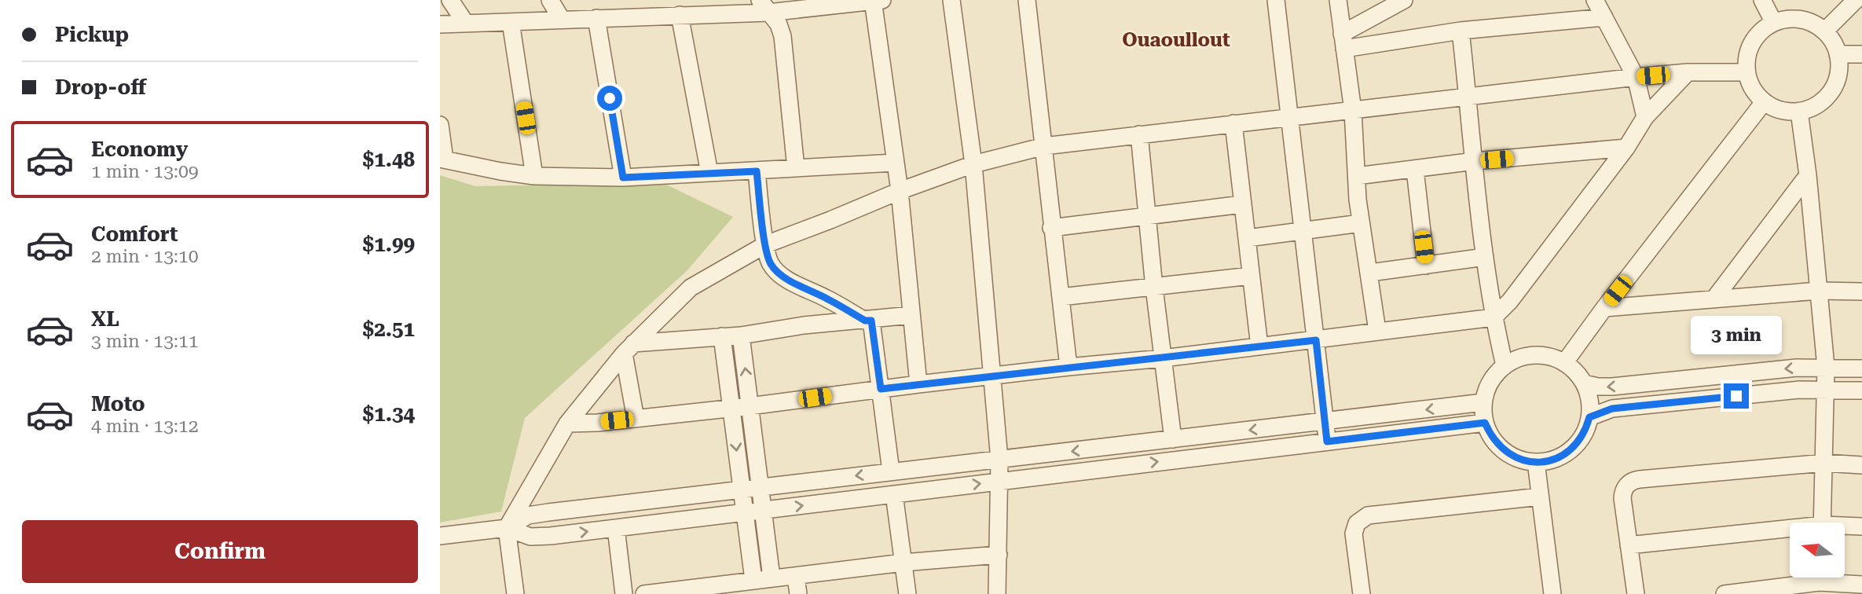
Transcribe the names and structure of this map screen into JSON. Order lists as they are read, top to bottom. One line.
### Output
{"districts":["Ouaoullout"],"north":"left","page":{"banner":["Pickup","Drop-off"],"list":[{"name":"Economy","note":"1 min · 13:09","value":"$1.48"},{"name":"Comfort","note":"2 min · 13:10","value":"$1.99"},{"name":"XL","note":"3 min · 13:11","value":"$2.51"},{"name":"Moto","note":"4 min · 13:12","value":"$1.34"}],"bubble":"3 min","buttons":"Confirm"}}
